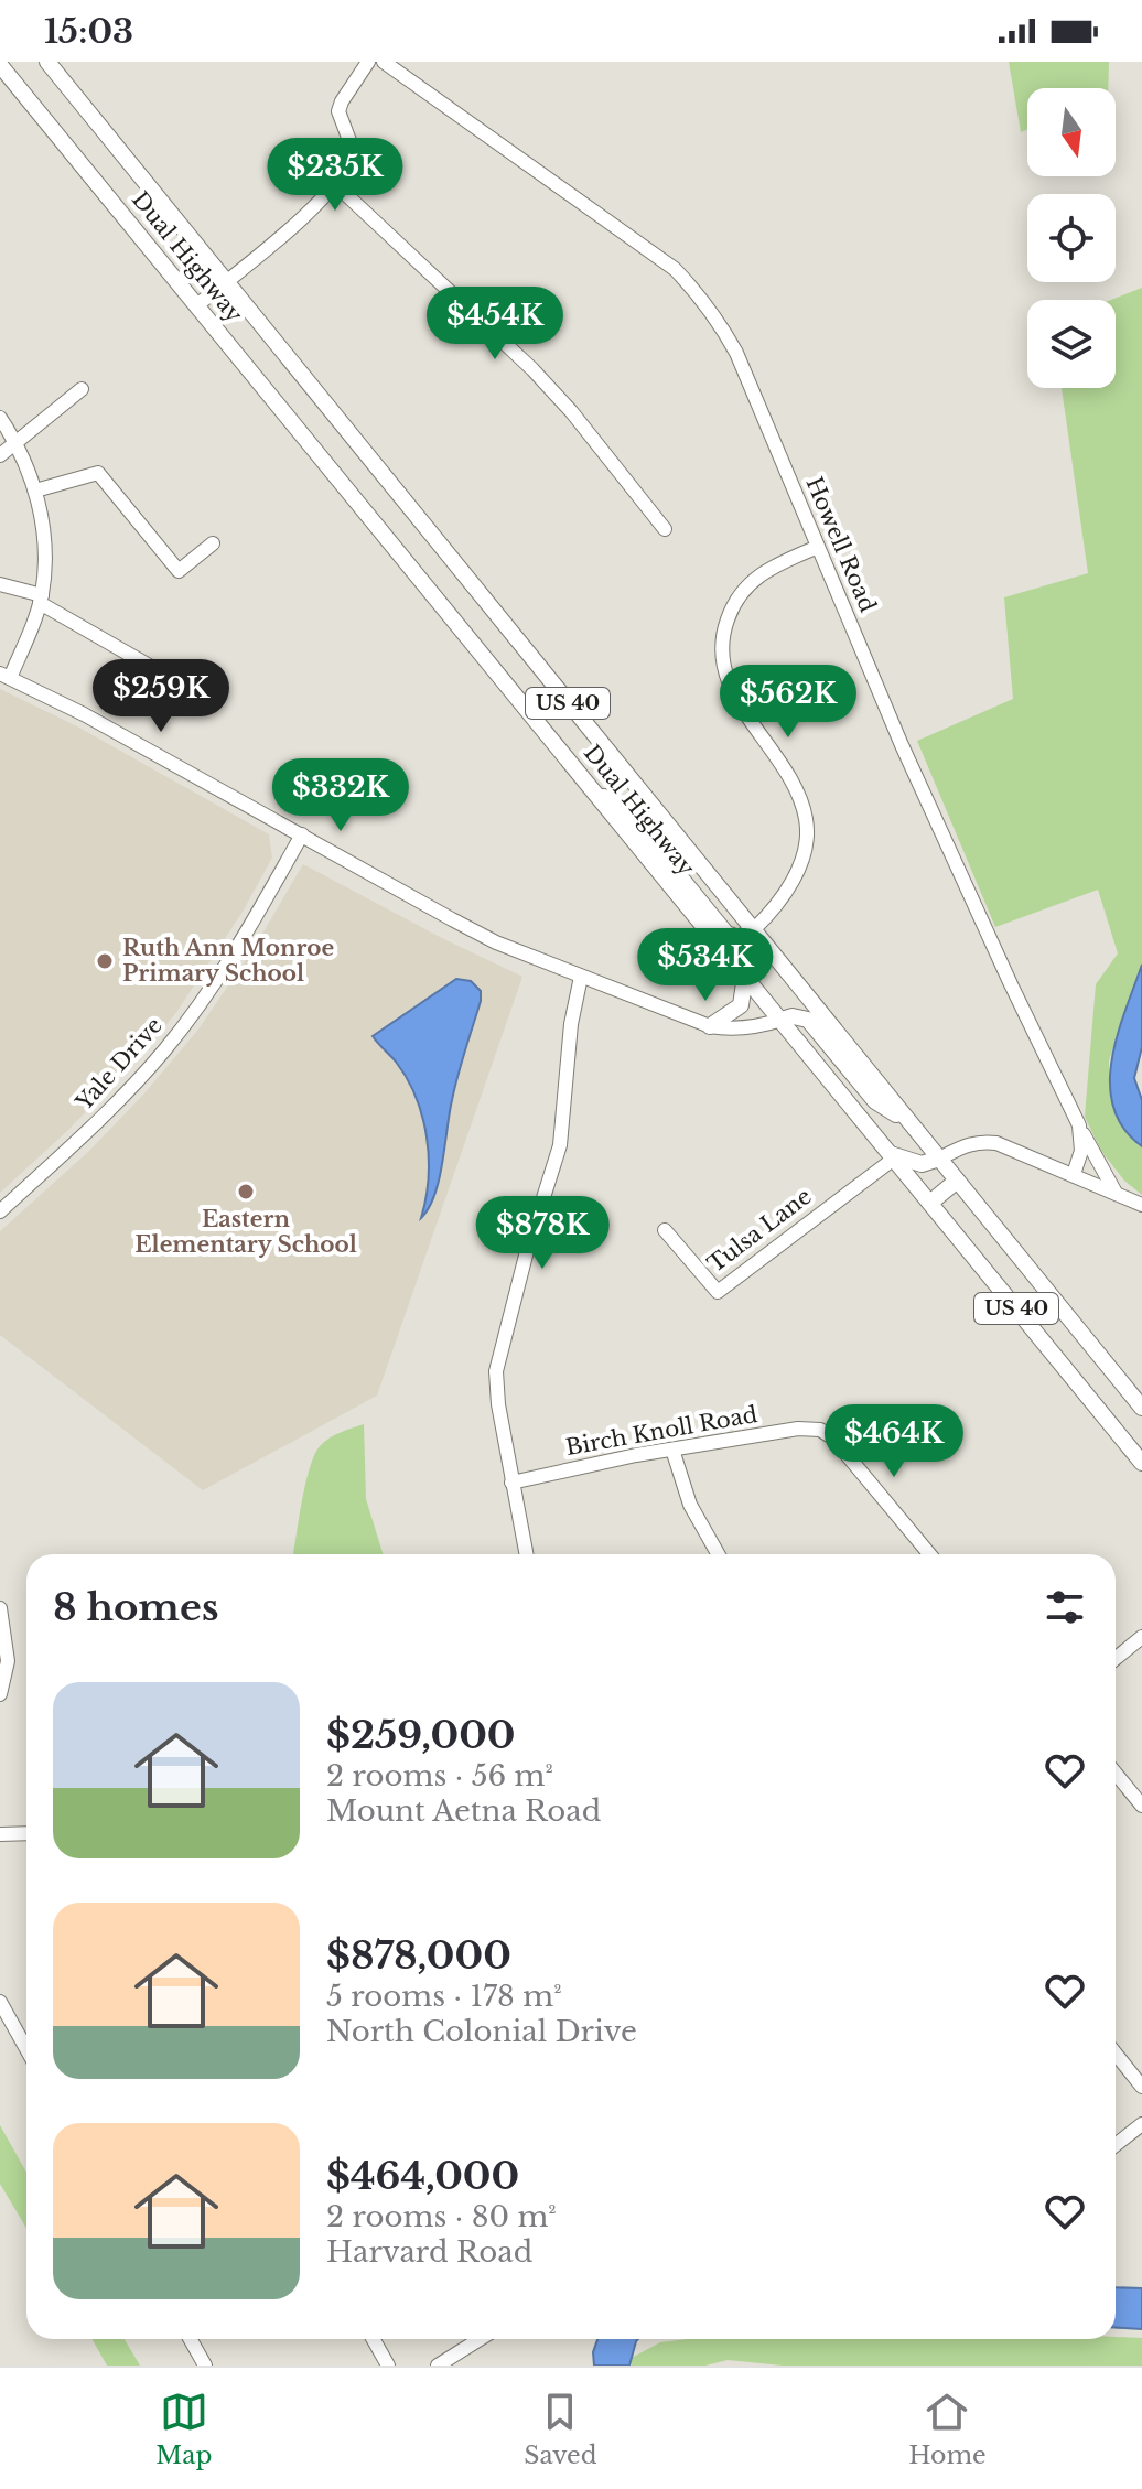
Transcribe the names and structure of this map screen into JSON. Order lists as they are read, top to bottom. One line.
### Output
{"streets":{"main road":["Dual Highway","US 40"],"street":["Howell Road","Yale Drive","Tulsa Lane","Birch Knoll Road"]},"crossings":[["Dual Highway","Tulsa Lane"]],"places":["Ruth Ann Monroe Primary School","Eastern Elementary School"],"north":"bottom","page":{"status":"15:03","price":["$235K","$454K","$259K","$562K","$332K","$534K","$878K","$464K"],"heading":"8 homes","list":[{"name":"$259,000","note":"2 rooms · 56 m² · Mount Aetna Road"},{"name":"$878,000","note":"5 rooms · 178 m² · North Colonial Drive"},{"name":"$464,000","note":"2 rooms · 80 m² · Harvard Road"}],"tabs":["Map","Saved","Home"]}}
